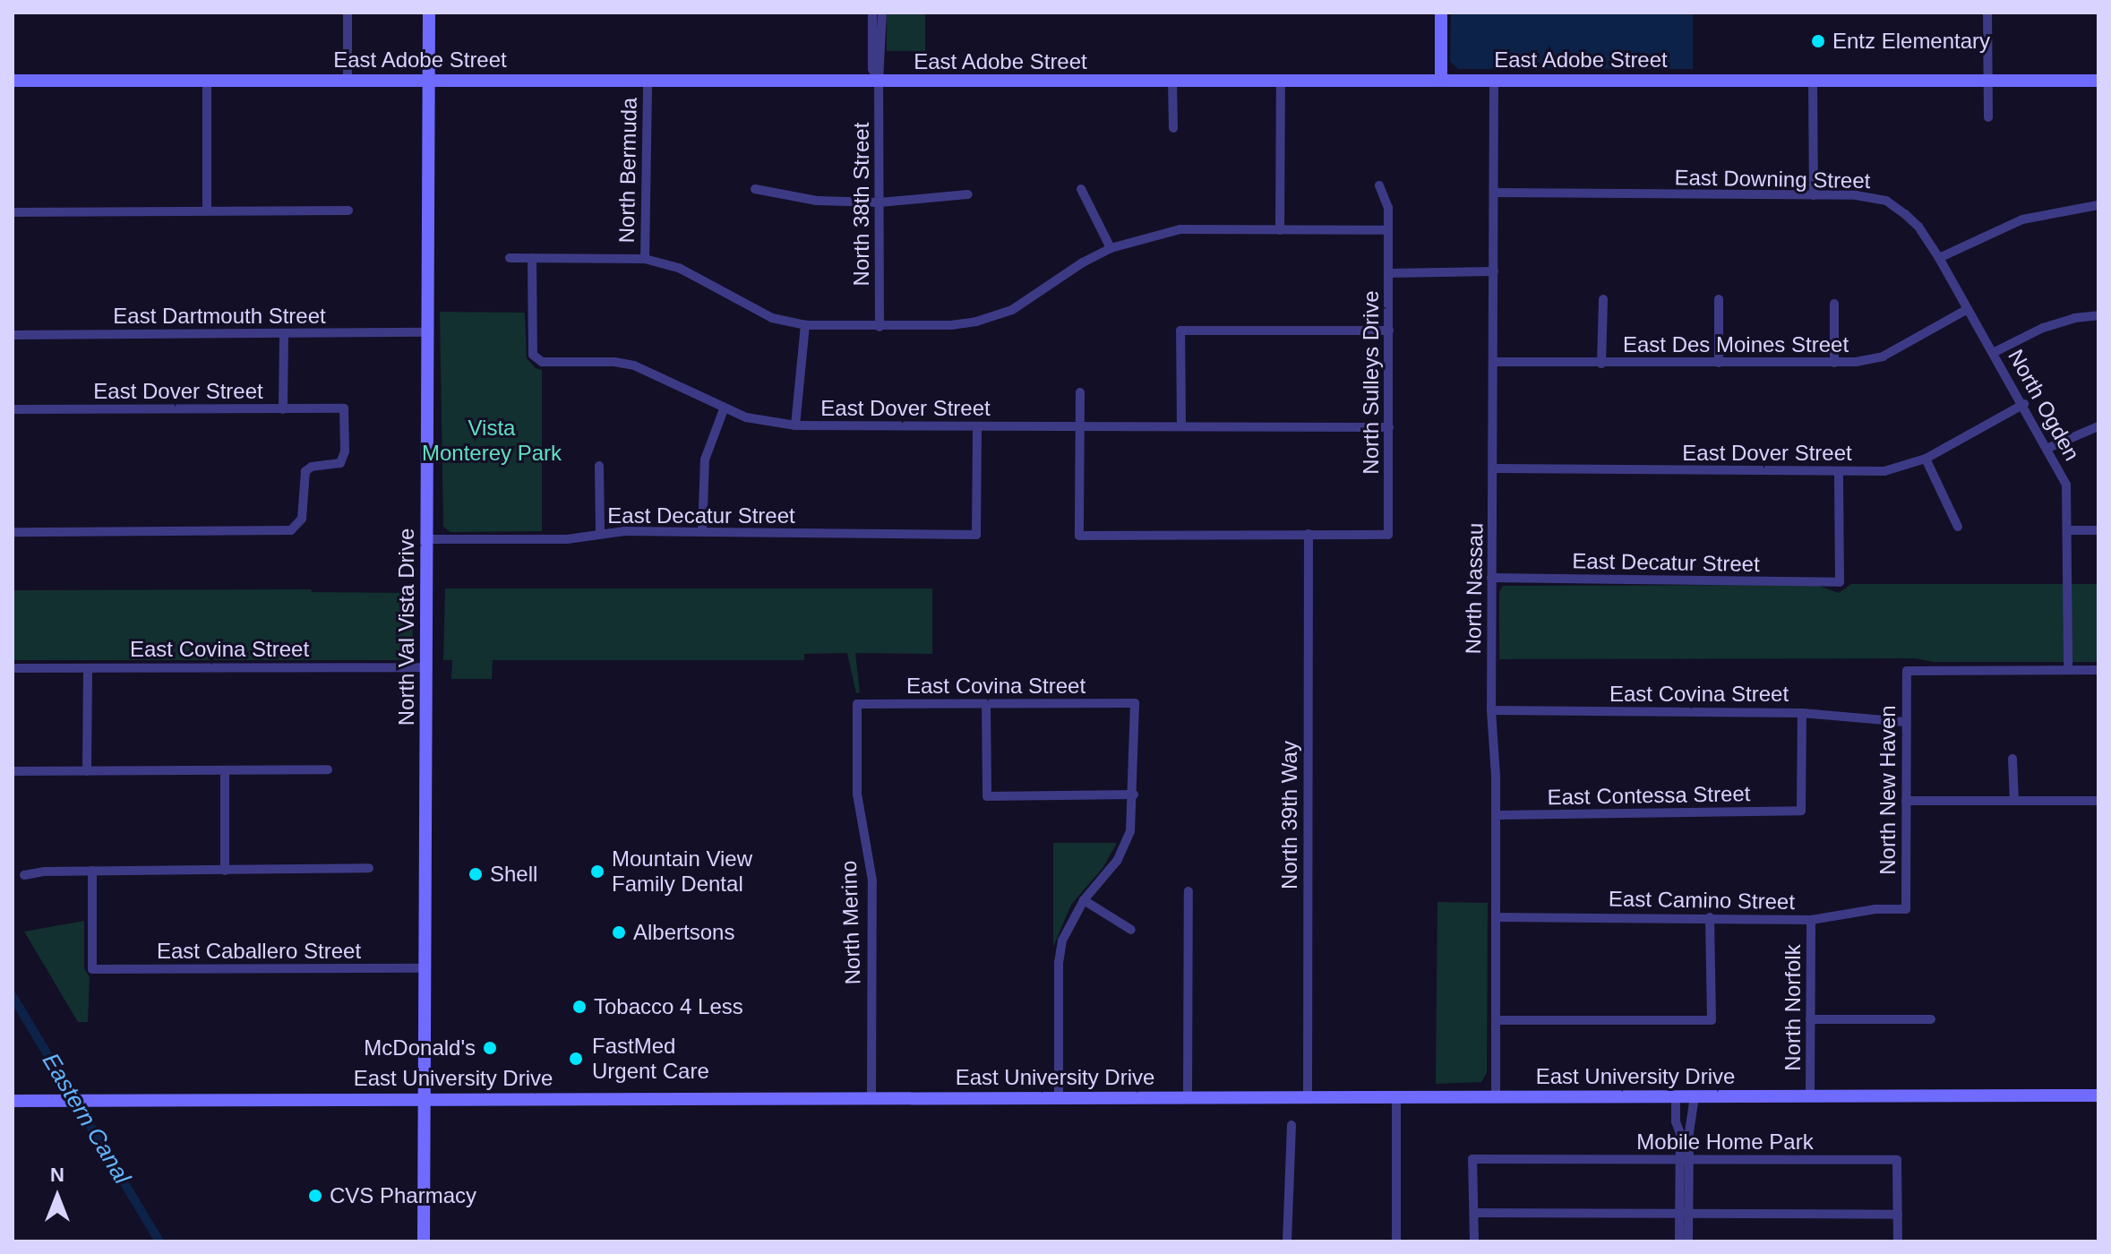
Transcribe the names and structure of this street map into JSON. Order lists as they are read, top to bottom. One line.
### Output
{"streets":{"main road":["East Adobe Street","North Val Vista Drive","East University Drive"],"street":["North Bermuda","East Downing Street","North 38th Street","East Dartmouth Street","East Des Moines Street","North Sulleys Drive","East Dover Street","North Ogden","East Decatur Street","North Nassau","East Covina Street","North New Haven","East Contessa Street","North 39th Way","East Camino Street","North Merino","East Caballero Street","North Norfolk","Mobile Home Park"]},"crossings":[["East Adobe Street","North Bermuda"],["East Adobe Street","North 38th Street"],["East Adobe Street","North Nassau"],["East Adobe Street","North Val Vista Drive"],["East Downing Street","North Ogden"],["East Downing Street","North Nassau"],["East Dartmouth Street","North Val Vista Drive"],["East Des Moines Street","North Ogden"],["East Des Moines Street","North Nassau"],["North Sulleys Drive","East Dover Street"],["North Sulleys Drive","North 39th Way"],["East Dover Street","North Ogden"],["East Dover Street","East Decatur Street"],["East Dover Street","North Nassau"],["North Ogden","North New Haven"],["East Decatur Street","North Nassau"],["East Decatur Street","North Val Vista Drive"],["North Nassau","East Covina Street"],["North Nassau","East Contessa Street"],["North Nassau","East Camino Street"],["North Nassau","East University Drive"],["North Val Vista Drive","East Covina Street"],["North Val Vista Drive","East Caballero Street"],["North Val Vista Drive","East University Drive"],["East Covina Street","North New Haven"],["East Covina Street","East Contessa Street"],["East Covina Street","North Merino"],["North New Haven","East Camino Street"],["North 39th Way","East University Drive"],["East Camino Street","North Norfolk"],["North Merino","East University Drive"],["North Norfolk","East University Drive"]],"water":["Eastern Canal"],"parks":["Vista Monterey Park"],"places":["Entz Elementary","Mountain View Family Dental","Shell","Albertsons","Tobacco 4 Less","McDonald's","FastMed Urgent Care","CVS Pharmacy"],"north":"top"}
